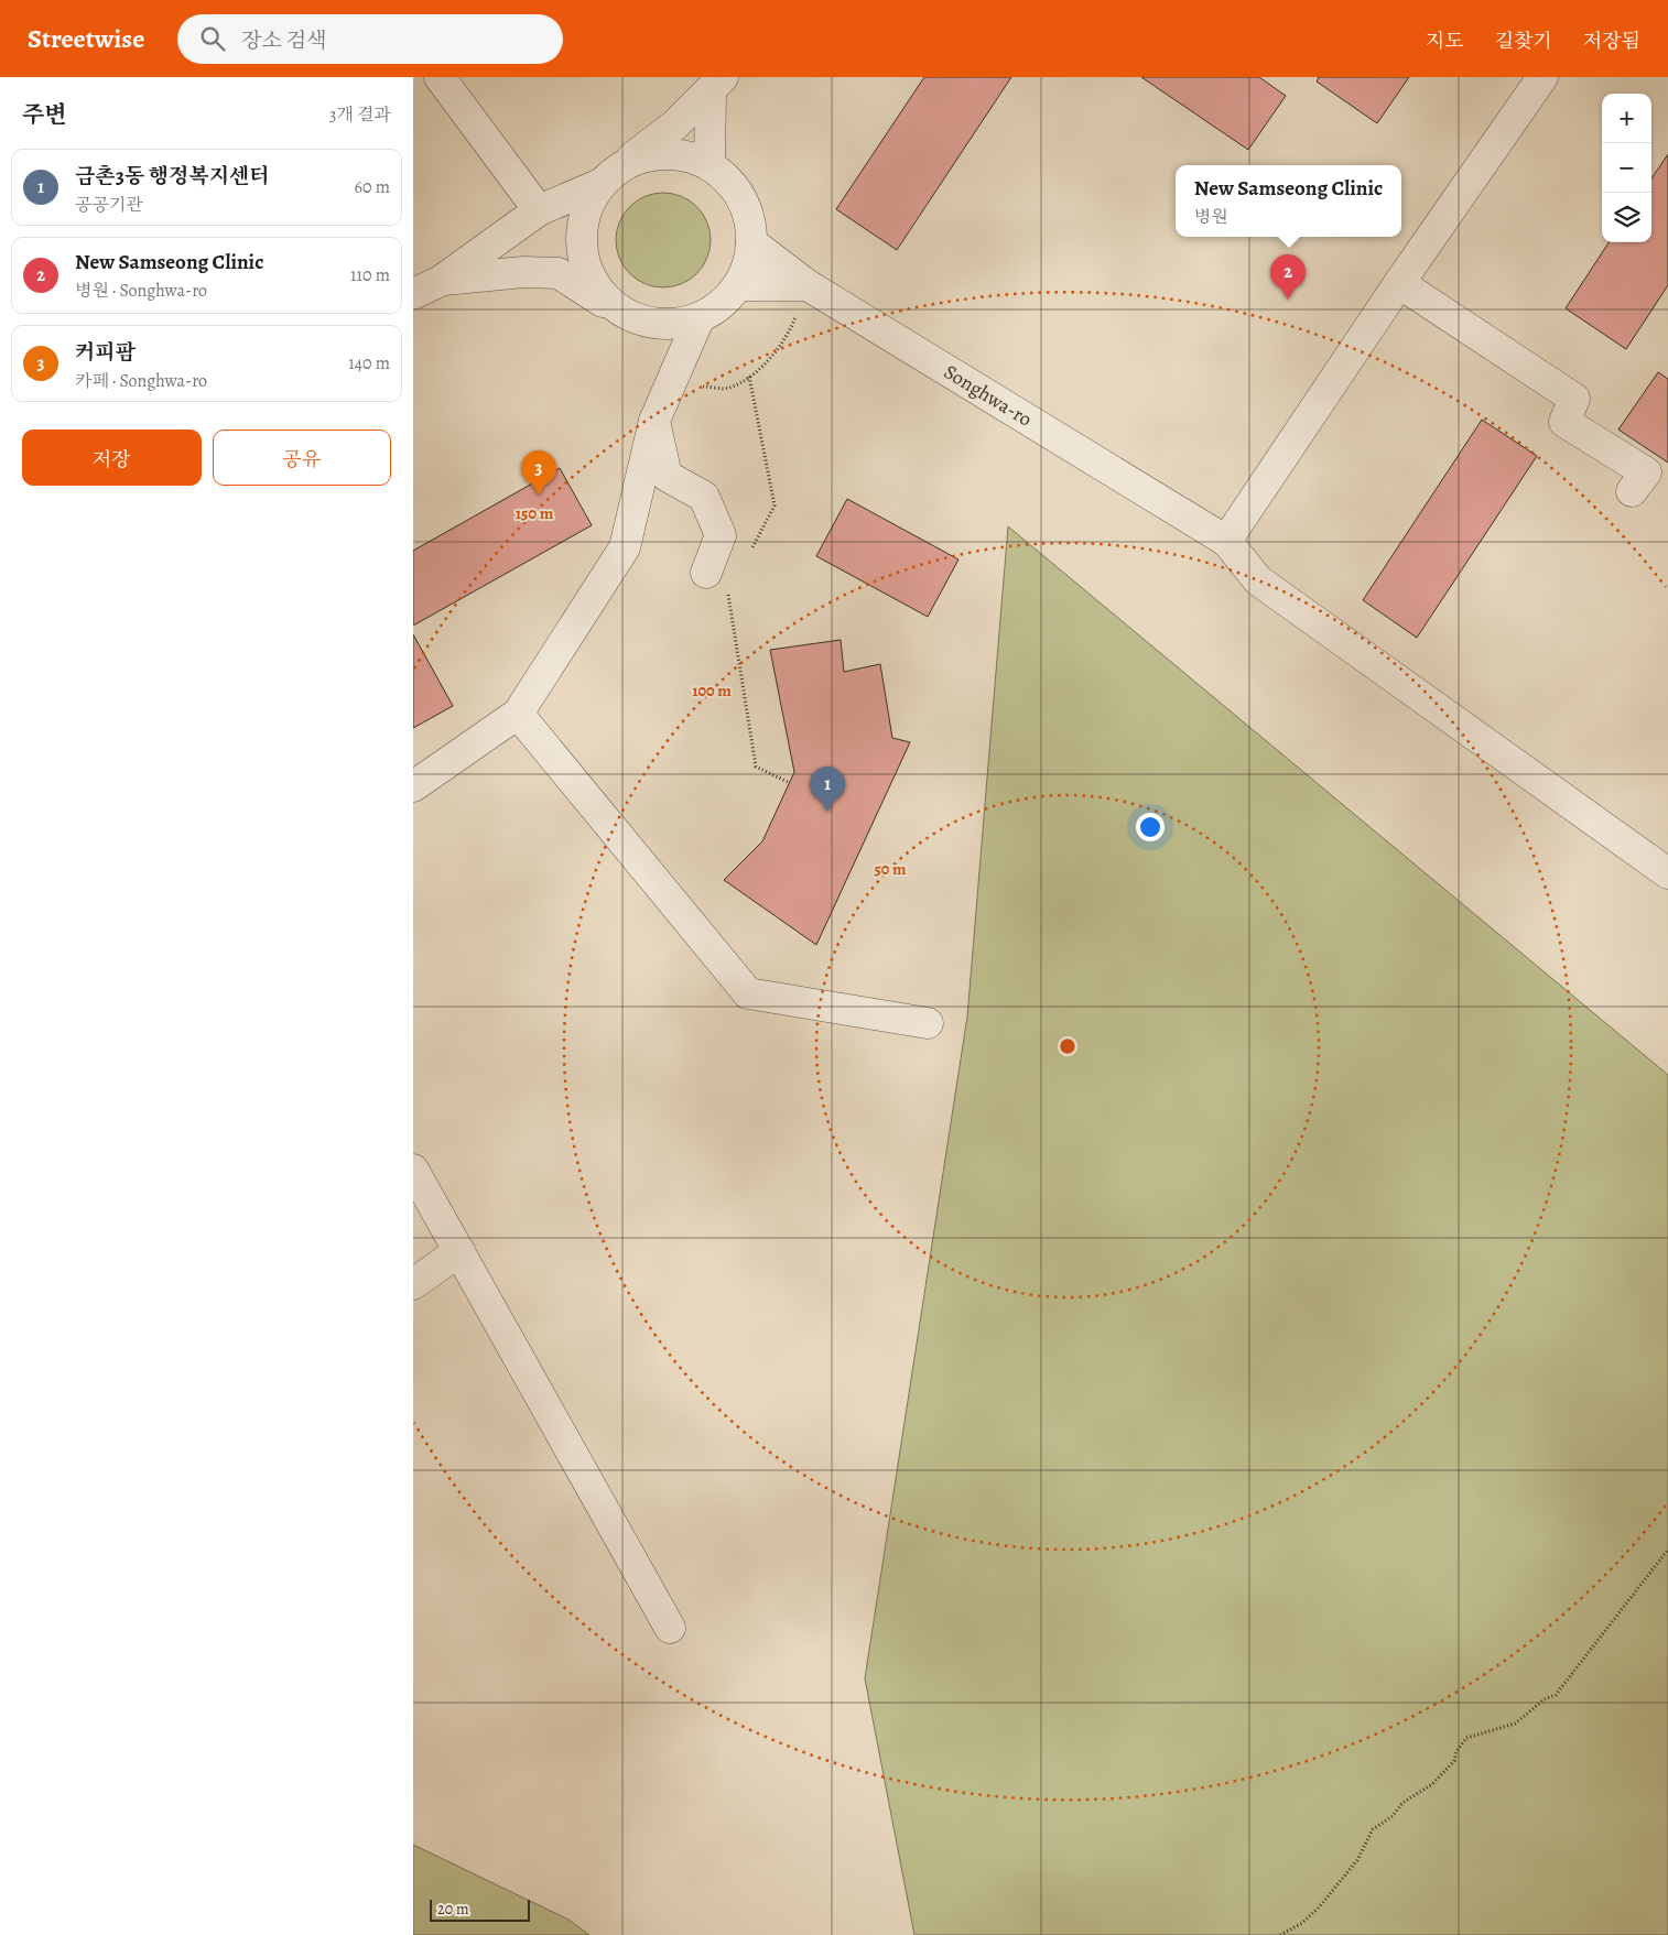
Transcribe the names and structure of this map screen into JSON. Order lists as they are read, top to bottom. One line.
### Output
{"streets":{"street":["Songhwa-ro"]},"scale_bar":"20 m","page":{"header":"Streetwise","search":"장소 검색","nav":["지도","길찾기","저장됨"],"heading":["주변","3개 결과"],"map_buttons":["+","−"],"list":[{"mark":"1","name":"금촌3동 행정복지센터","note":"공공기관","value":"60 m"},{"mark":"2","name":"New Samseong Clinic","note":"병원 · Songhwa-ro","value":"110 m"},{"mark":"3","name":"커피팜","note":"카페 · Songhwa-ro","value":"140 m"}],"popup":["New Samseong Clinic","병원"],"pins":["2","3","1"],"buttons":["저장","공유"],"scale":"20 m"},"rings":["150 m","100 m","50 m"]}
